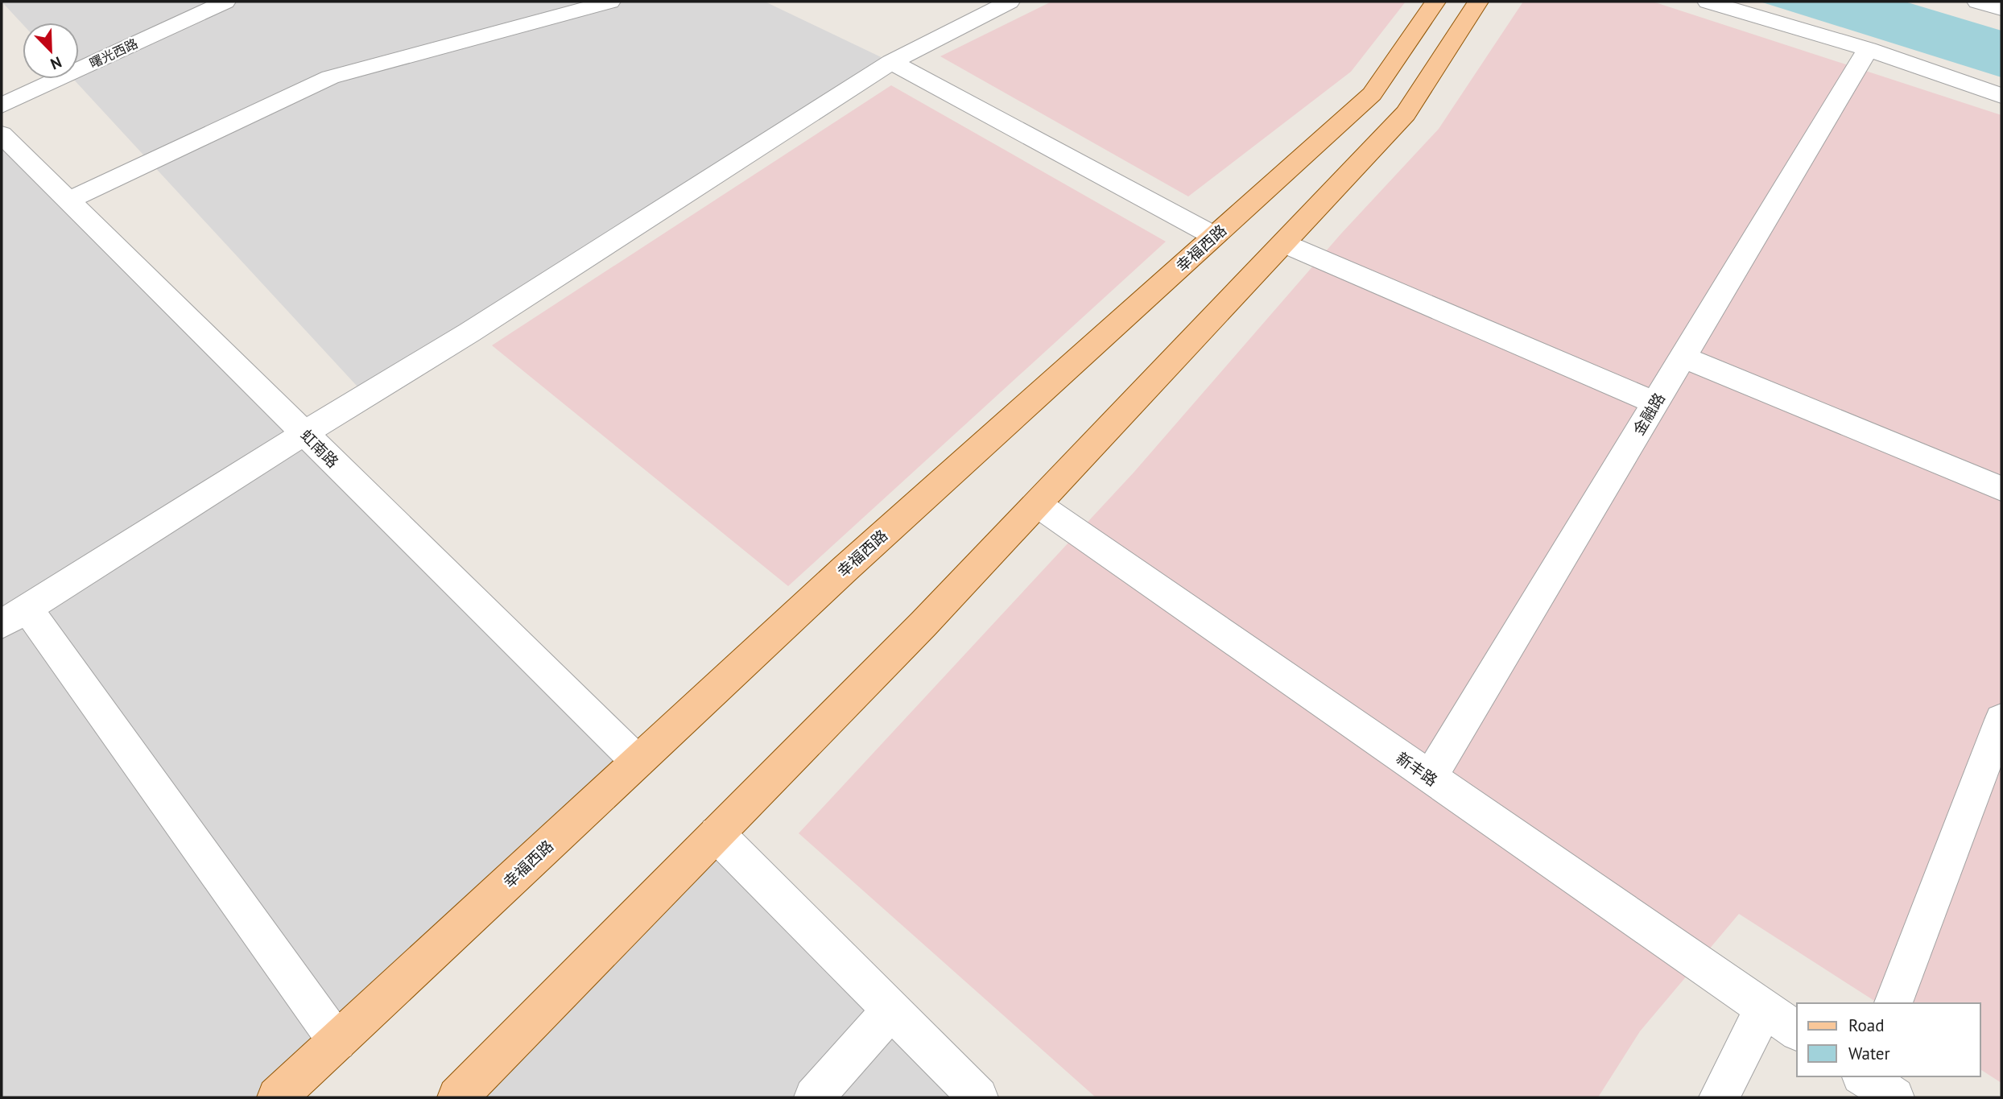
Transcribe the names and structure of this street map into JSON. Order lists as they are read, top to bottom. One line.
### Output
{"streets":{"main road":["幸福西路"],"street":["曙光西路","金融路","虹南路","新丰路"]},"crossings":[["幸福西路","虹南路"],["金融路","新丰路"]],"legend":["Road","Water"],"north":"bottom right"}
